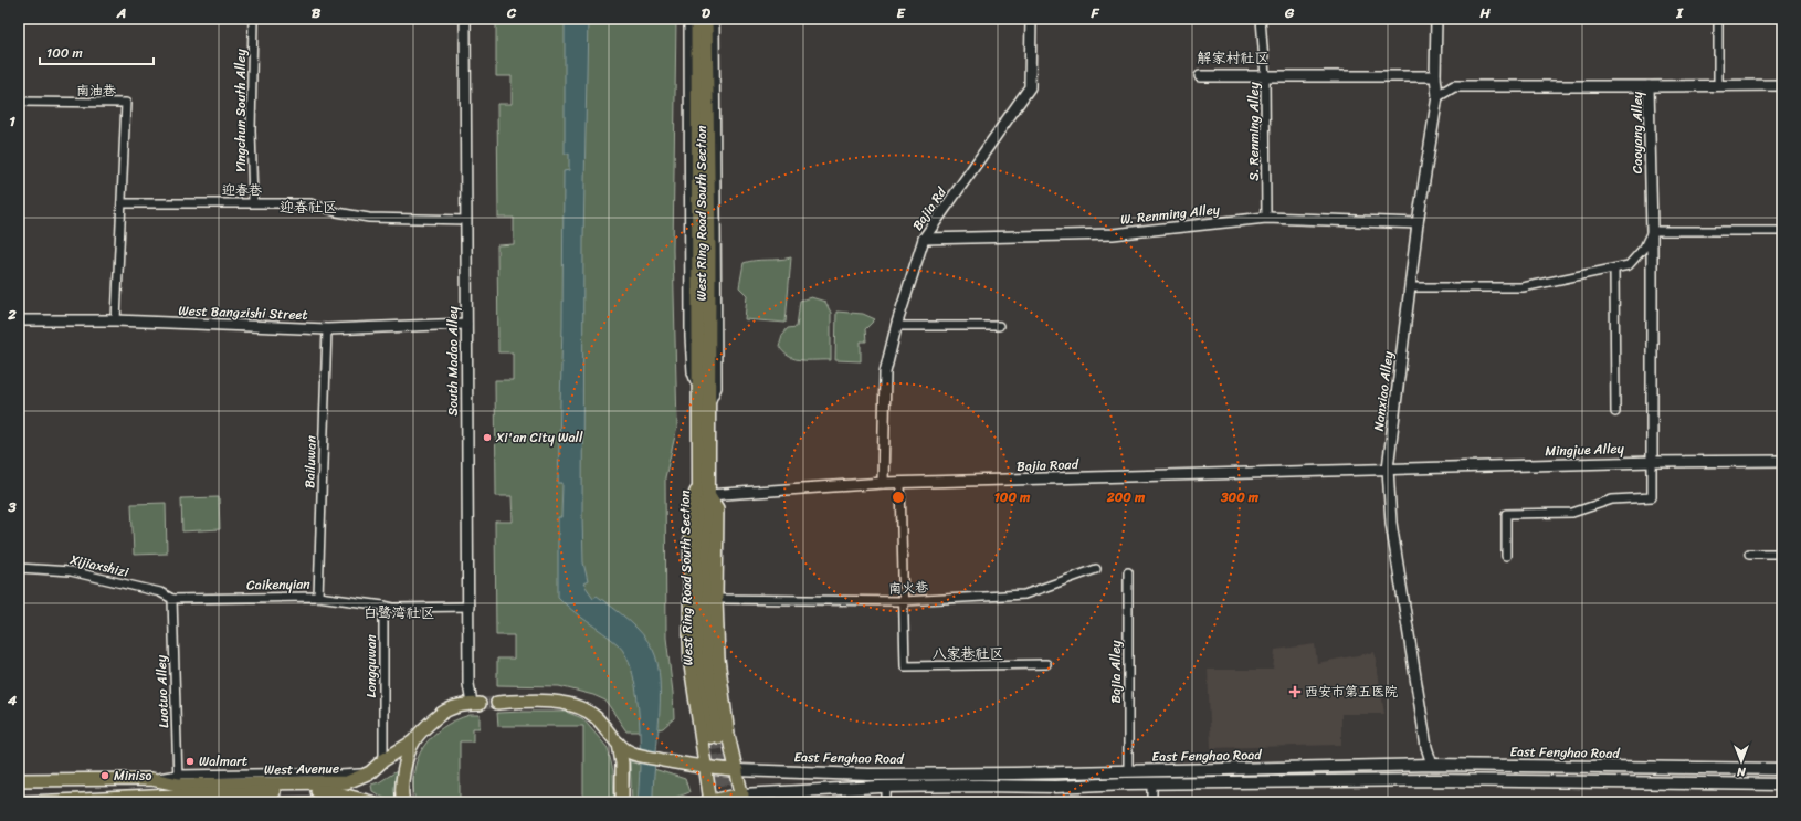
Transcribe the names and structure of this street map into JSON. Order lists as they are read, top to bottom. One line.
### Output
{"streets":{"main road":["West Ring Road South Section","East Fenghao Road","West Avenue"],"street":["南油巷","Yingchun South Alley","S. Renming Alley","Caoyang Alley","迎春巷","Bajia Rd","W. Renming Alley","West Bangzishi Street","South Madao Alley","Nanxiao Alley","Mingjue Alley","Bailuwan","Bajia Road","Xijiaxshizi","Caikenyian","南火巷","Longquwan","Bajia Alley","Luotuo Alley"]},"crossings":[["南油巷","迎春巷"],["Yingchun South Alley","迎春巷"],["S. Renming Alley","W. Renming Alley"],["Caoyang Alley","Nanxiao Alley"],["Caoyang Alley","Mingjue Alley"],["迎春巷","South Madao Alley"],["Bajia Rd","W. Renming Alley"],["Bajia Rd","Bajia Road"],["West Ring Road South Section","Bajia Road"],["W. Renming Alley","Nanxiao Alley"],["West Bangzishi Street","South Madao Alley"],["West Bangzishi Street","Bailuwan"],["Nanxiao Alley","Mingjue Alley"],["Nanxiao Alley","Bajia Road"],["Nanxiao Alley","East Fenghao Road"],["Mingjue Alley","Bajia Road"],["Bailuwan","Caikenyian"],["Xijiaxshizi","Caikenyian"],["Xijiaxshizi","Luotuo Alley"],["Caikenyian","Longquwan"],["Caikenyian","Luotuo Alley"],["Longquwan","West Avenue"],["Bajia Alley","East Fenghao Road"],["Luotuo Alley","West Avenue"]],"districts":["解家村社区","迎春社区","白鹭湾社区","八家巷社区"],"places":{"other":["Xi'an City Wall","Walmart","Miniso"],"health":["西安市第五医院"]},"scale_bar":"100 m","north":"bottom","grid":{"columns":["A","B","C","D","E","F","G","H","I"],"rows":["1","2","3","4"]},"rings":["100 m","200 m","300 m"]}
